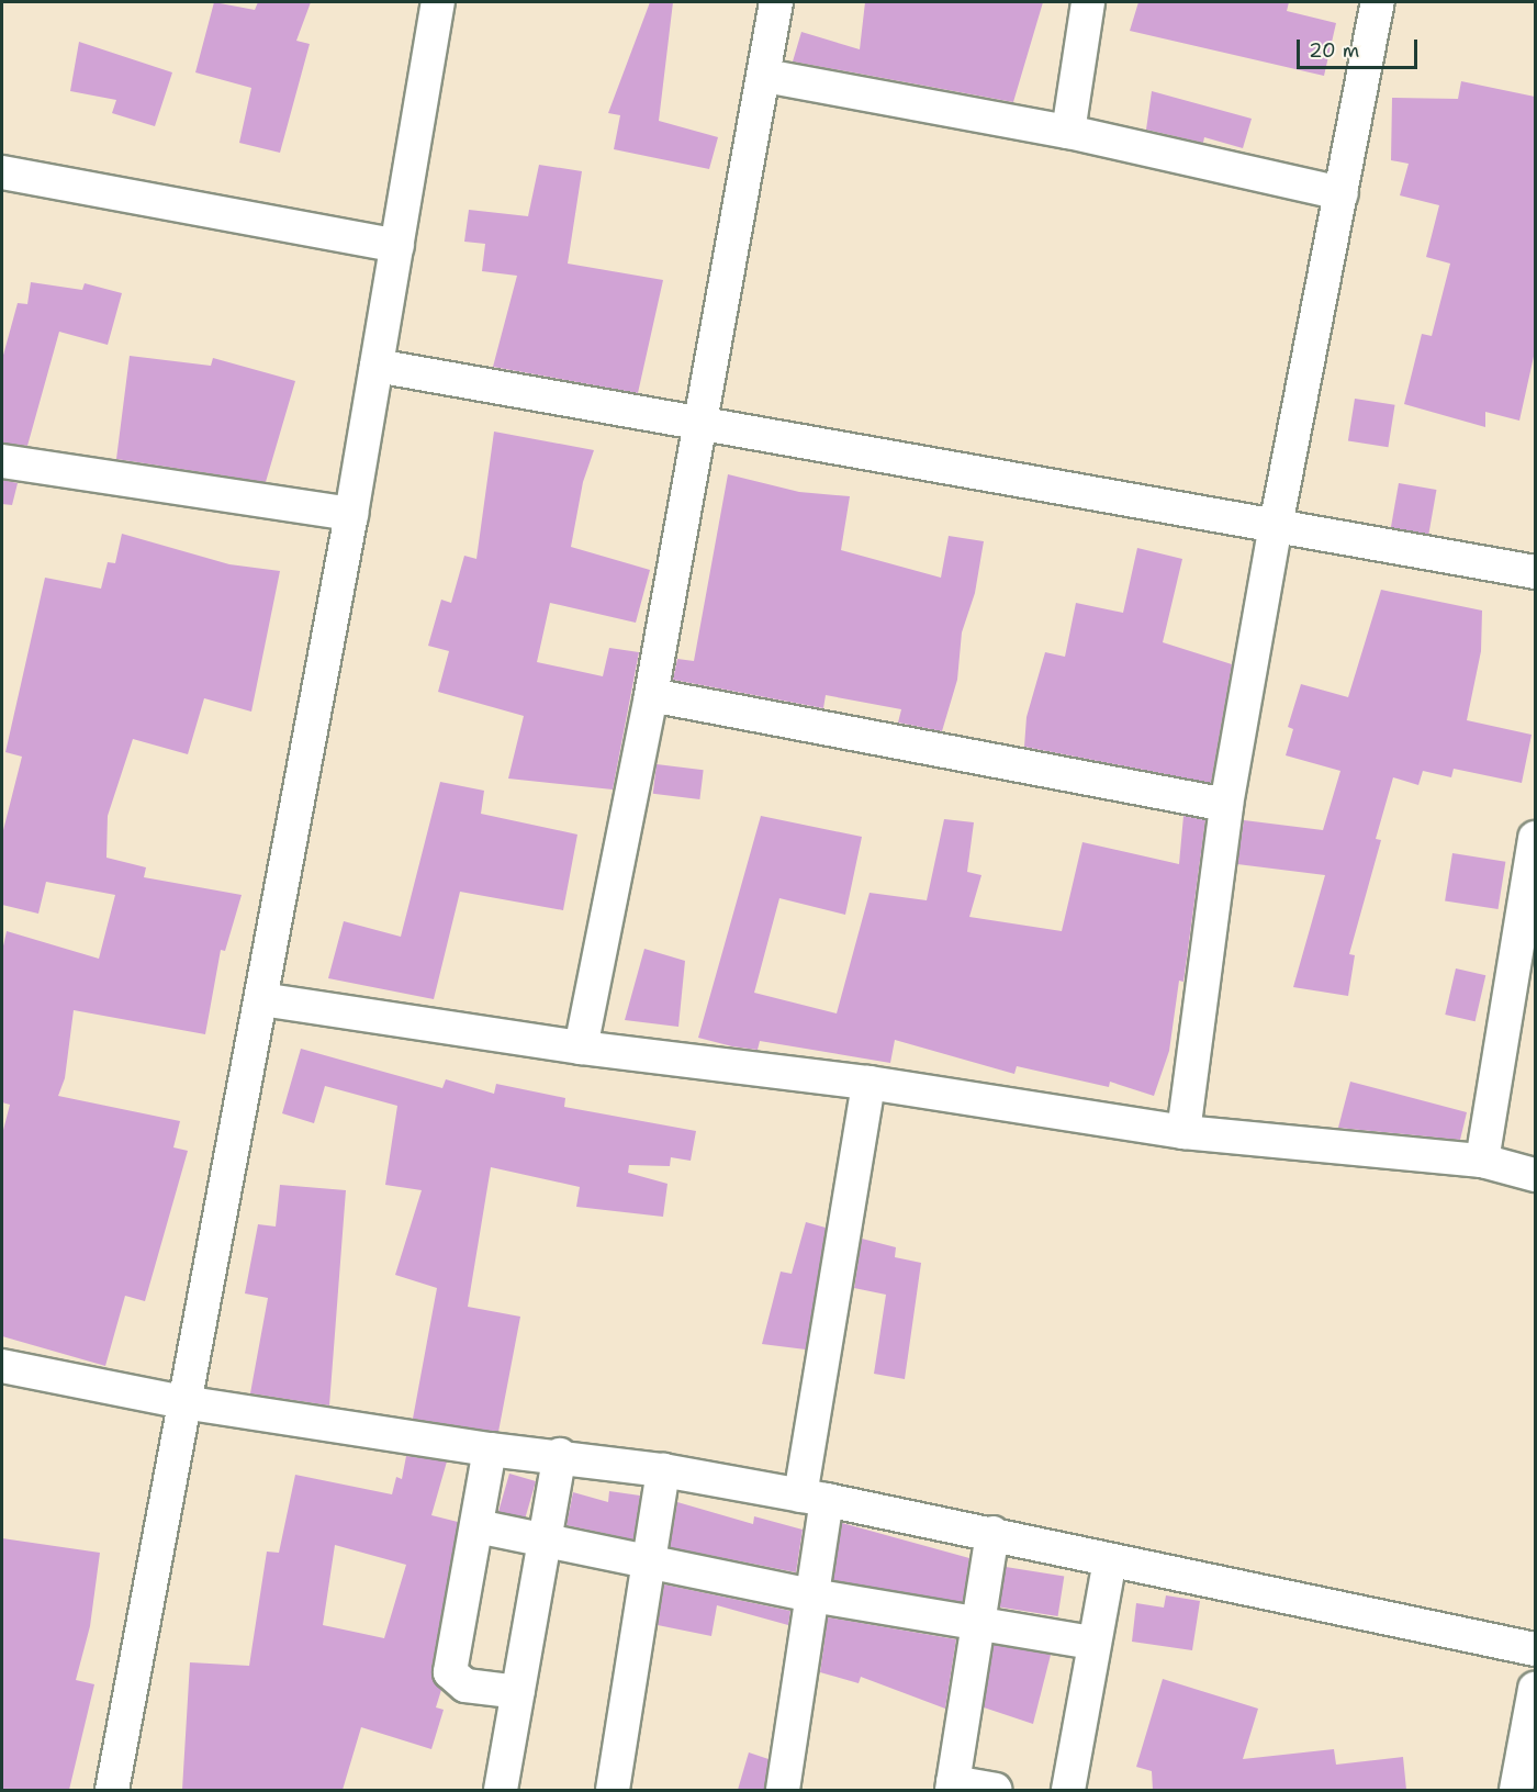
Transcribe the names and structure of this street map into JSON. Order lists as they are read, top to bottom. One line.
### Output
{"scale_bar":"20 m"}
